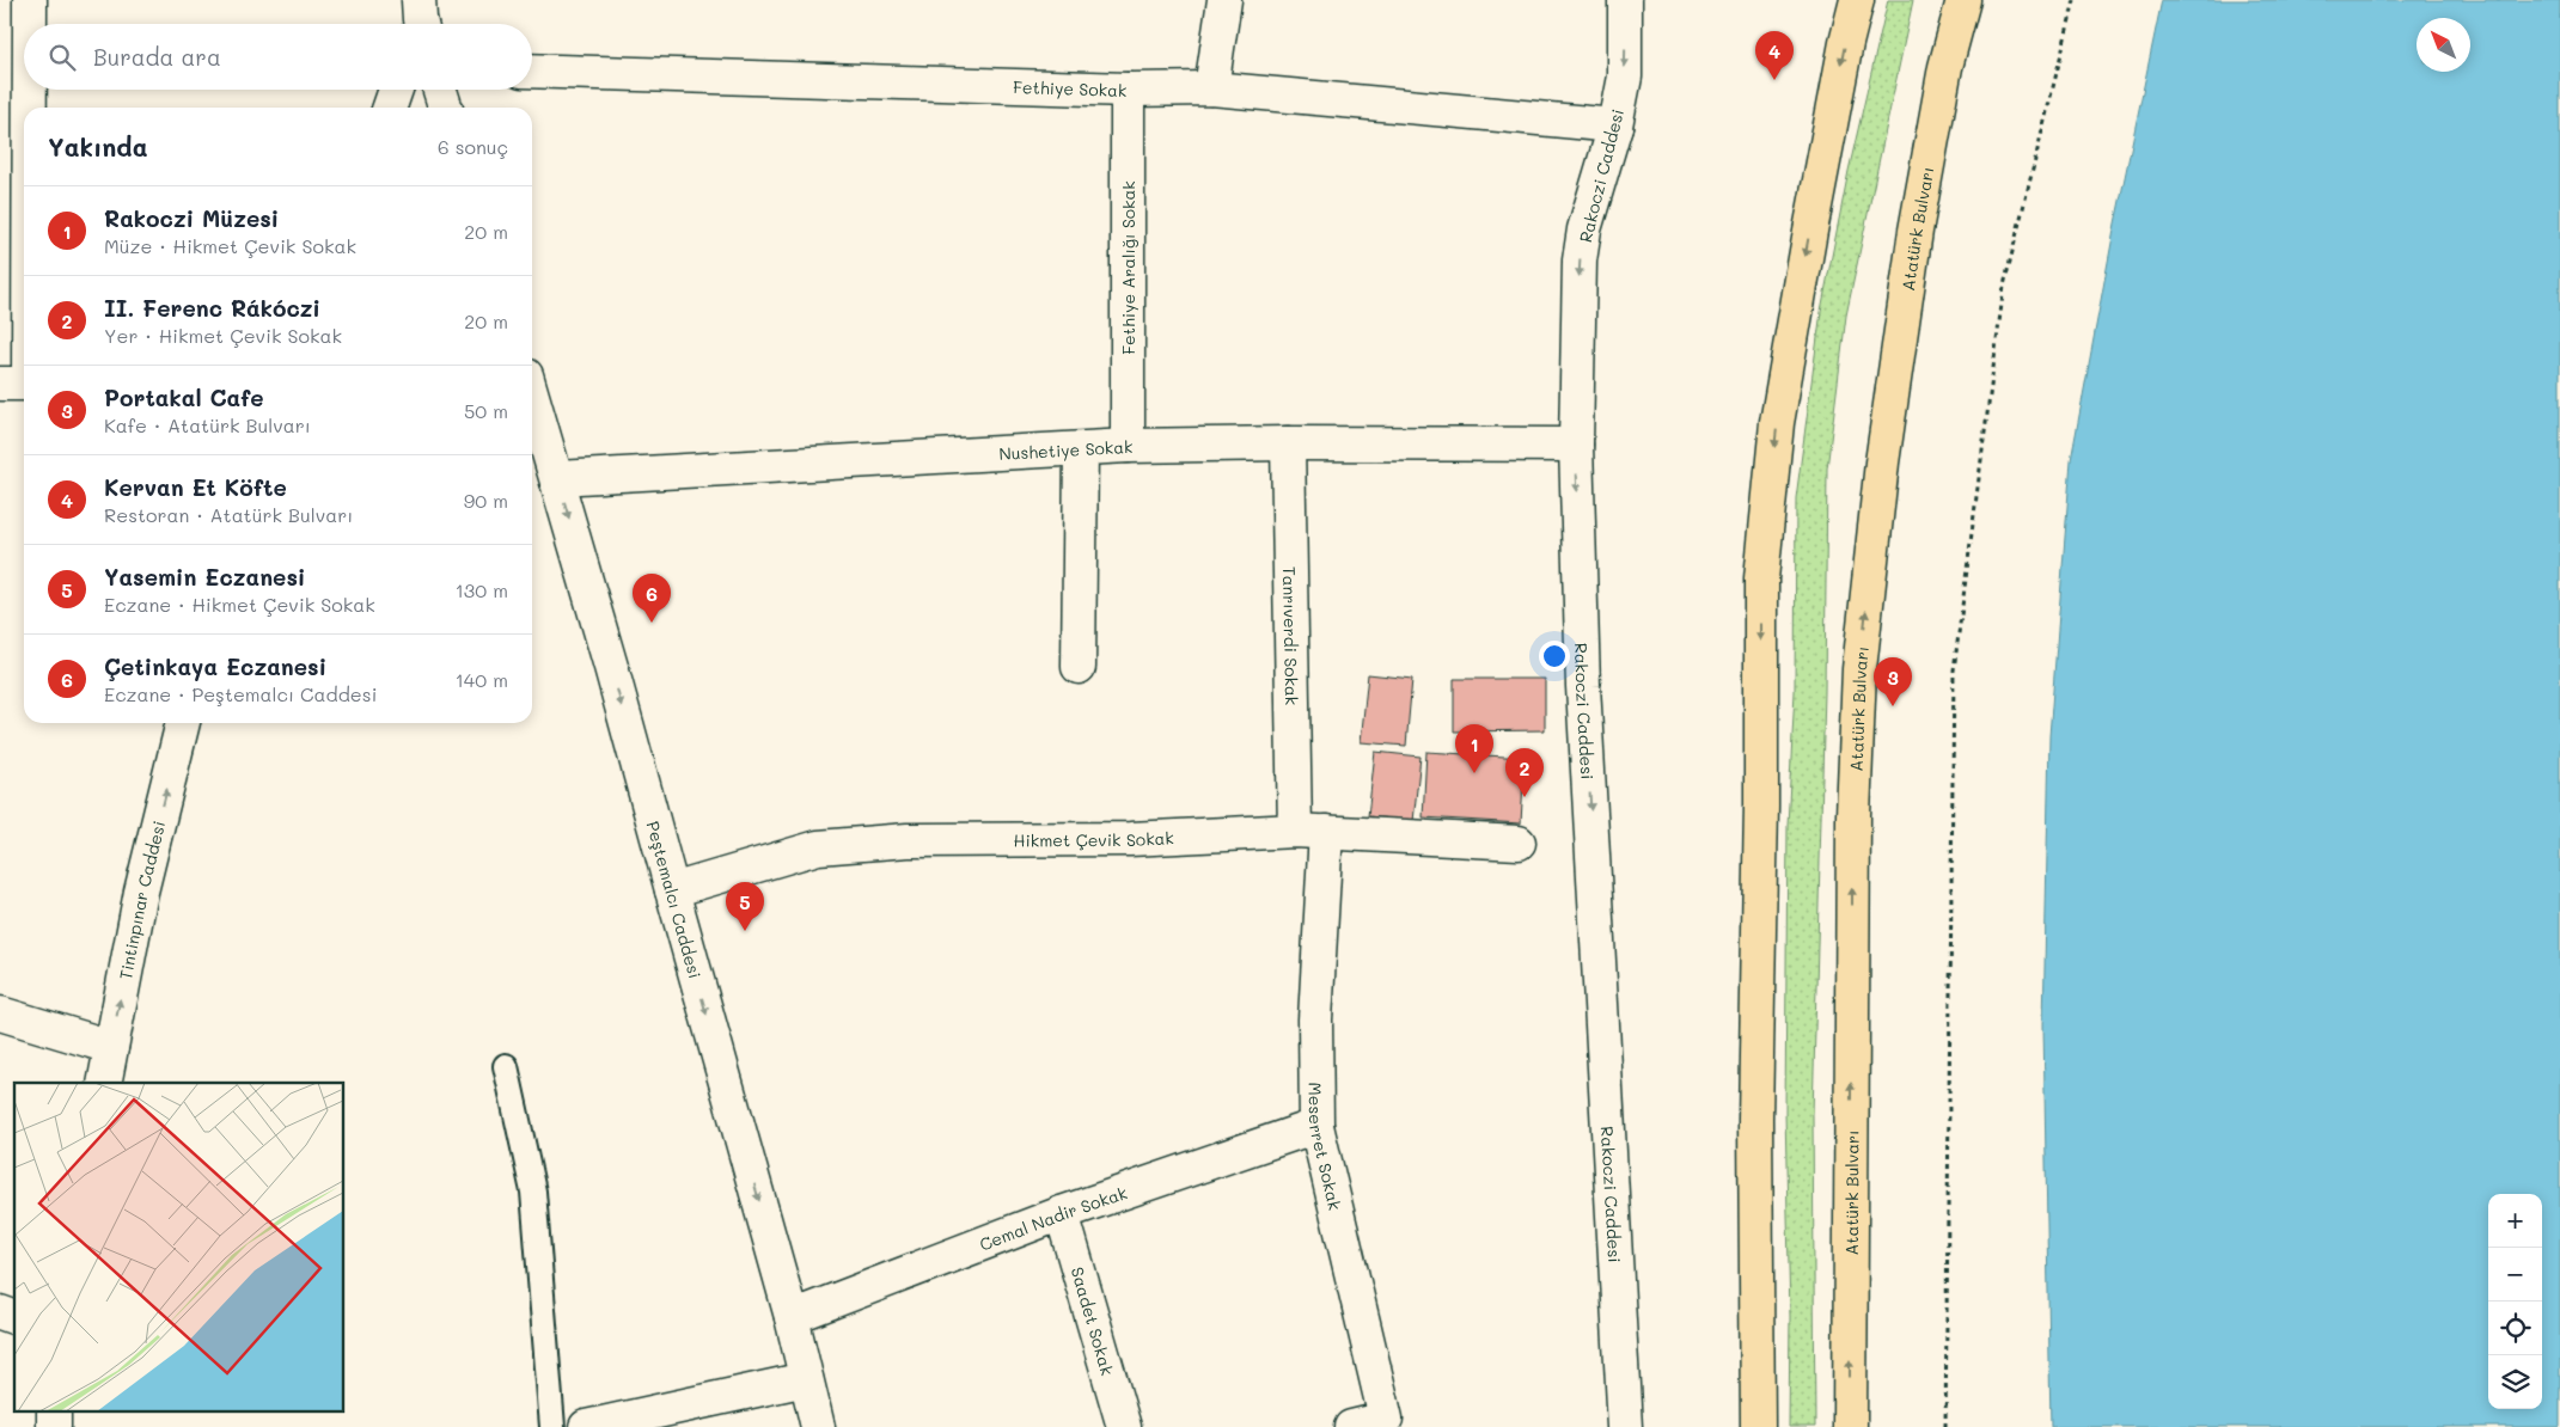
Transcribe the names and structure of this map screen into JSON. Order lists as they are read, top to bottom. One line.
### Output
{"streets":{"main road":["Atatürk Bulvarı"],"street":["Fethiye Sokak","Rakoczi Caddesi","Fethiye Aralığı Sokak","Nushetiye Sokak","Tanrıverdi Sokak","Hikmet Çevik Sokak","Tintinpınar Caddesi","Peştemalcı Caddesi","Meserret Sokak","Cemal Nadir Sokak","Saadet Sokak"]},"crossings":[["Fethiye Sokak","Rakoczi Caddesi"],["Fethiye Sokak","Fethiye Aralığı Sokak"],["Rakoczi Caddesi","Nushetiye Sokak"],["Fethiye Aralığı Sokak","Nushetiye Sokak"],["Nushetiye Sokak","Tanrıverdi Sokak"],["Nushetiye Sokak","Peştemalcı Caddesi"],["Tanrıverdi Sokak","Hikmet Çevik Sokak"],["Hikmet Çevik Sokak","Peştemalcı Caddesi"],["Hikmet Çevik Sokak","Meserret Sokak"],["Peştemalcı Caddesi","Cemal Nadir Sokak"],["Meserret Sokak","Cemal Nadir Sokak"],["Cemal Nadir Sokak","Saadet Sokak"]],"one_way":["Rakoczi Caddesi","Tintinpınar Caddesi","Peştemalcı Caddesi"],"north":"top left","page":{"search":"Burada ara","pins":["4","6","3","1","2","5"],"heading":["Yakında","6 sonuç"],"list":[{"mark":"1","name":"Rakoczi Müzesi","note":"Müze · Hikmet Çevik Sokak","value":"20 m"},{"mark":"2","name":"II. Ferenc Rákóczi","note":"Yer · Hikmet Çevik Sokak","value":"20 m"},{"mark":"3","name":"Portakal Cafe","note":"Kafe · Atatürk Bulvarı","value":"50 m"},{"mark":"4","name":"Kervan Et Köfte","note":"Restoran · Atatürk Bulvarı","value":"90 m"},{"mark":"5","name":"Yasemin Eczanesi","note":"Eczane · Hikmet Çevik Sokak","value":"130 m"},{"mark":"6","name":"Çetinkaya Eczanesi","note":"Eczane · Peştemalcı Caddesi","value":"140 m"}],"map_buttons":["+","−"]}}
